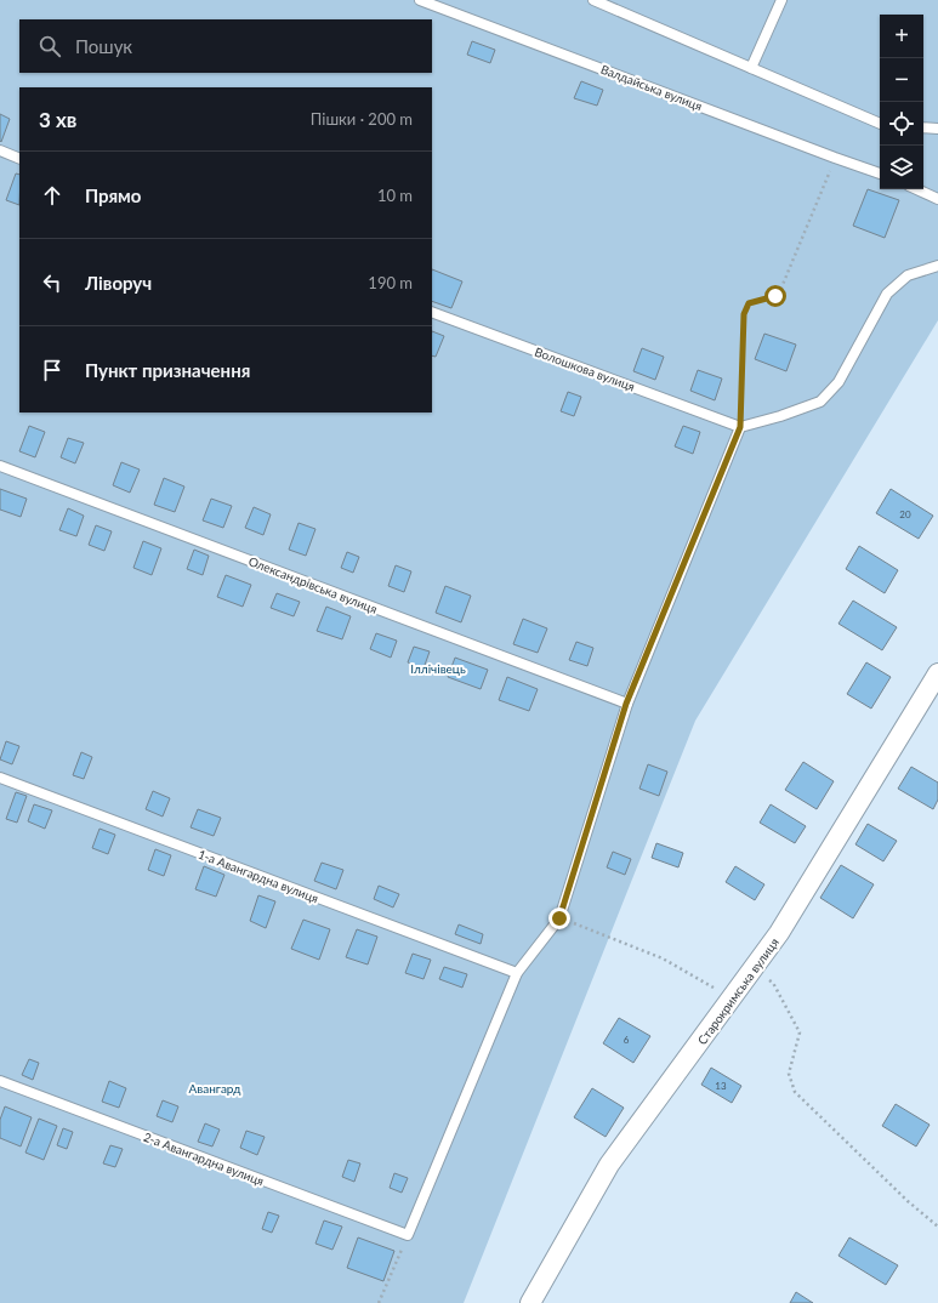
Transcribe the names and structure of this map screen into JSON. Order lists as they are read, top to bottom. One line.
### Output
{"streets":{"street":["Старокримська вулиця"],"lane":["Валдайська вулиця","Волошкова вулиця","Олександрівська вулиця","1-а Авангардна вулиця","2-а Авангардна вулиця"]},"parks":["Іллічівець","Авангард"],"house_numbers":["20","6","13"],"page":{"map_buttons":["+","−"],"search":"Пошук","heading":["3 хв","Пішки · 200 m"],"list":[["Прямо","10 m"],["Ліворуч","190 m"],"Пункт призначення"]}}
